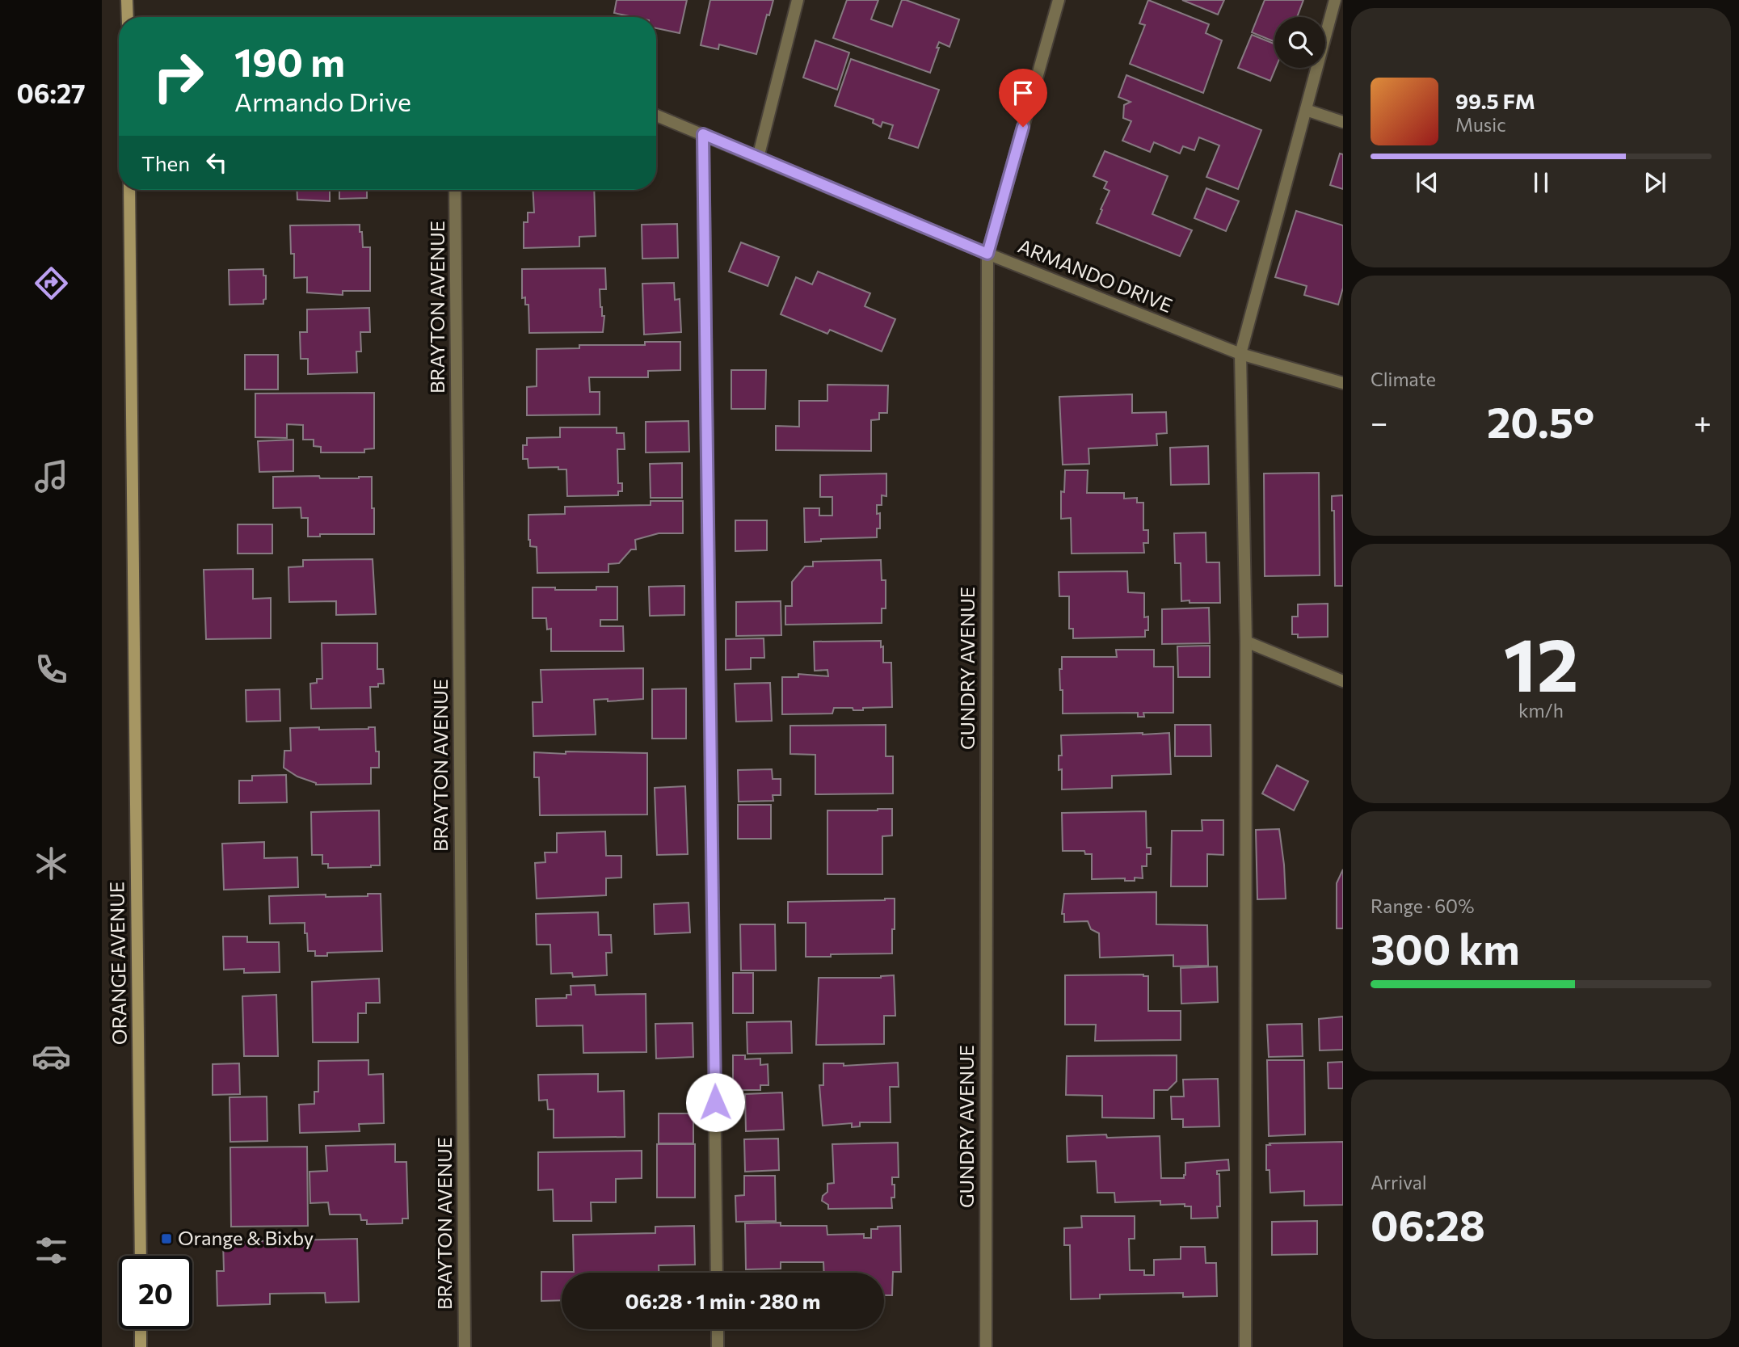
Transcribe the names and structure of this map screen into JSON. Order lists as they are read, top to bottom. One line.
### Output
{"streets":{"street":["ARMANDO DRIVE","BRAYTON AVENUE","GUNDRY AVENUE","ORANGE AVENUE"]},"crossings":[["ARMANDO DRIVE","GUNDRY AVENUE"]],"places":{"transit":["Orange & Bixby"]},"page":{"tabs":"06:27","turn":["190 m","Armando Drive"],"song":["99.5 FM","Music"],"then":"Then","tile":["Climate",["12","km/h"],["Range · 60%","300 km"],["Arrival","06:28"]],"heat":["−","20.5°","+"],"limit":"20","trip":"06:28 · 1 min · 280 m"}}
